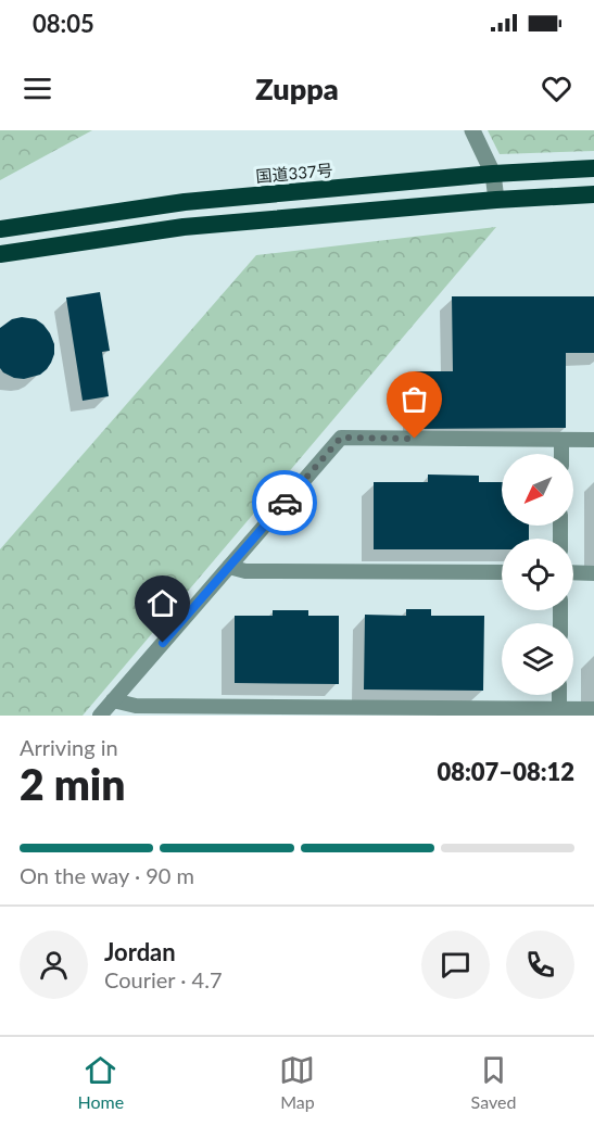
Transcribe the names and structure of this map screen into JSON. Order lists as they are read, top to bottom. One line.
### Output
{"streets":{"highway":["国道337号"]},"north":"bottom left","page":{"status":"08:05","header":"Zuppa","heading":["2 min","Arriving in","08:07–08:12"],"panel":["Jordan","Courier · 4.7"],"bar":"On the way · 90 m","tabs":["Home","Map","Saved"]}}
